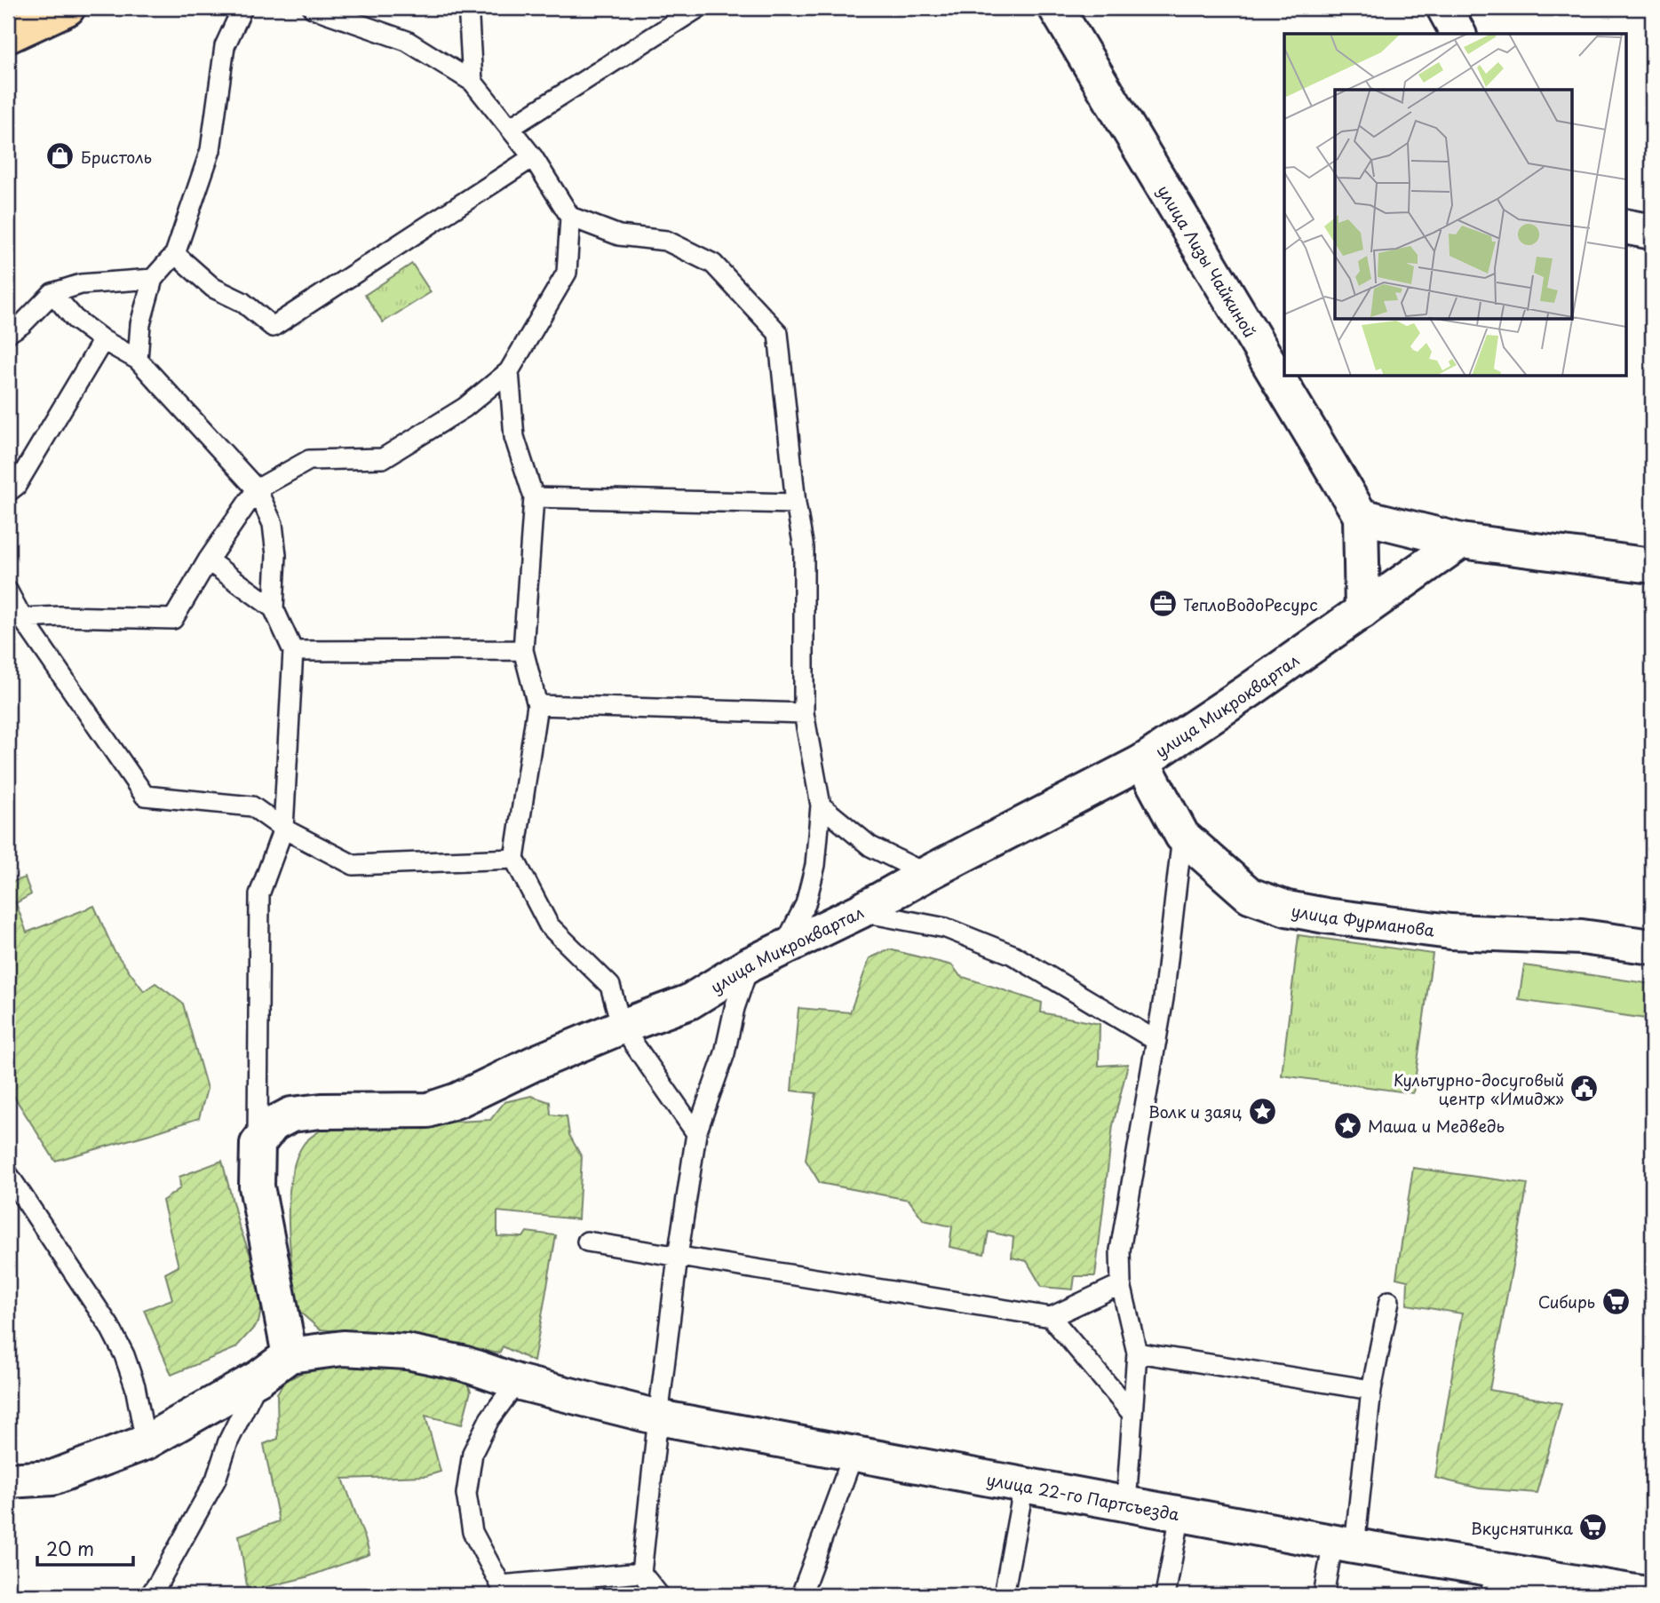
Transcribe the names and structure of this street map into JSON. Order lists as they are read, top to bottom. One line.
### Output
{"streets":{"street":["улица Лизы Чайкиной","улица Микроквартал","улица Фурманова","улица 22-го Партсъезда"]},"crossings":[["улица Микроквартал","улица Фурманова"]],"places":{"shop":["Бристоль"],"office":["ТеплоВодоРесурс"],"public building":["Культурно-досуговый центр «Имидж»"],"place":["Волк и заяц","Маша и Медведь"],"supermarket":["Сибирь","Вкуснятинка"]},"scale_bar":"20 m"}
